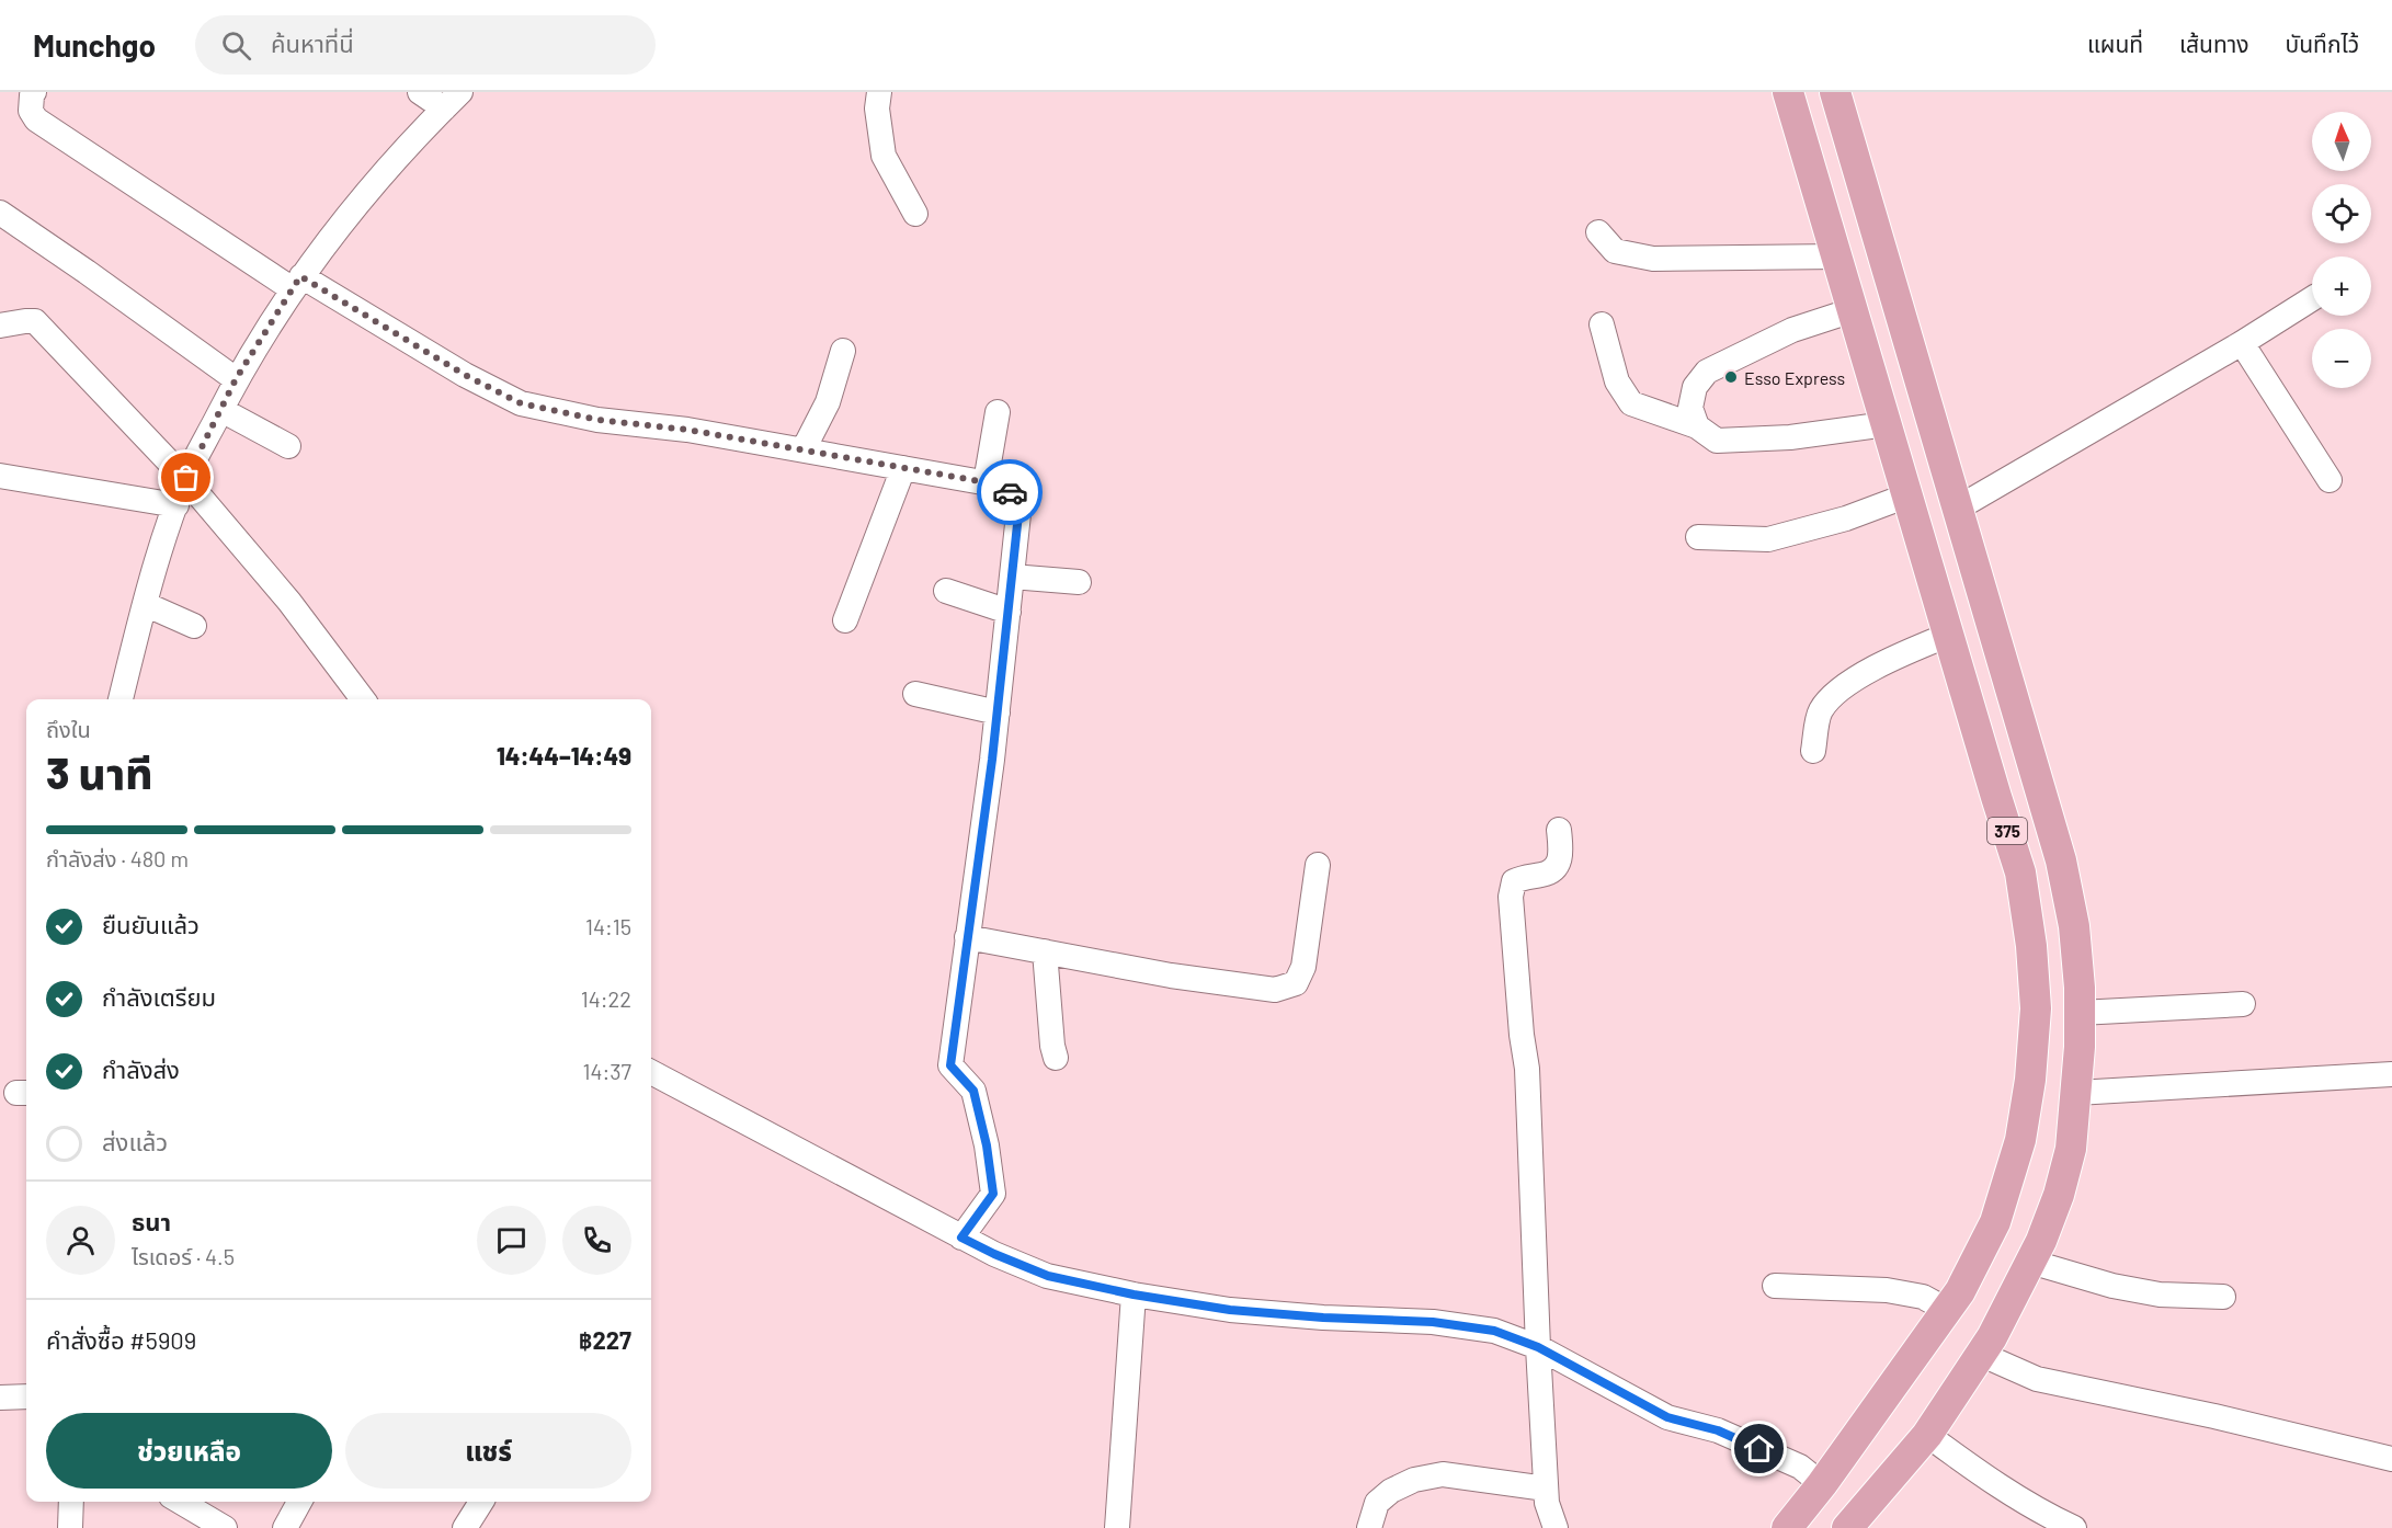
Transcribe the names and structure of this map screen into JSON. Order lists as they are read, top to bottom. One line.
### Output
{"streets":{"main road":["375"]},"places":["Esso Express"],"north":"top","page":{"header":"Munchgo","search":"ค้นหาที่นี่","nav":["แผนที่","เส้นทาง","บันทึกไว้"],"map_buttons":["+","−"],"heading":["3 นาที","ถึงใน","14:44–14:49"],"panel":["ธนา","ไรเดอร์ · 4.5","คำสั่งซื้อ #5909","฿227"],"bar":"กำลังส่ง · 480 m","list":[["ยืนยันแล้ว","14:15"],["กำลังเตรียม","14:22"],["กำลังส่ง","14:37"],"ส่งแล้ว"],"buttons":["ช่วยเหลือ","แชร์"]}}
